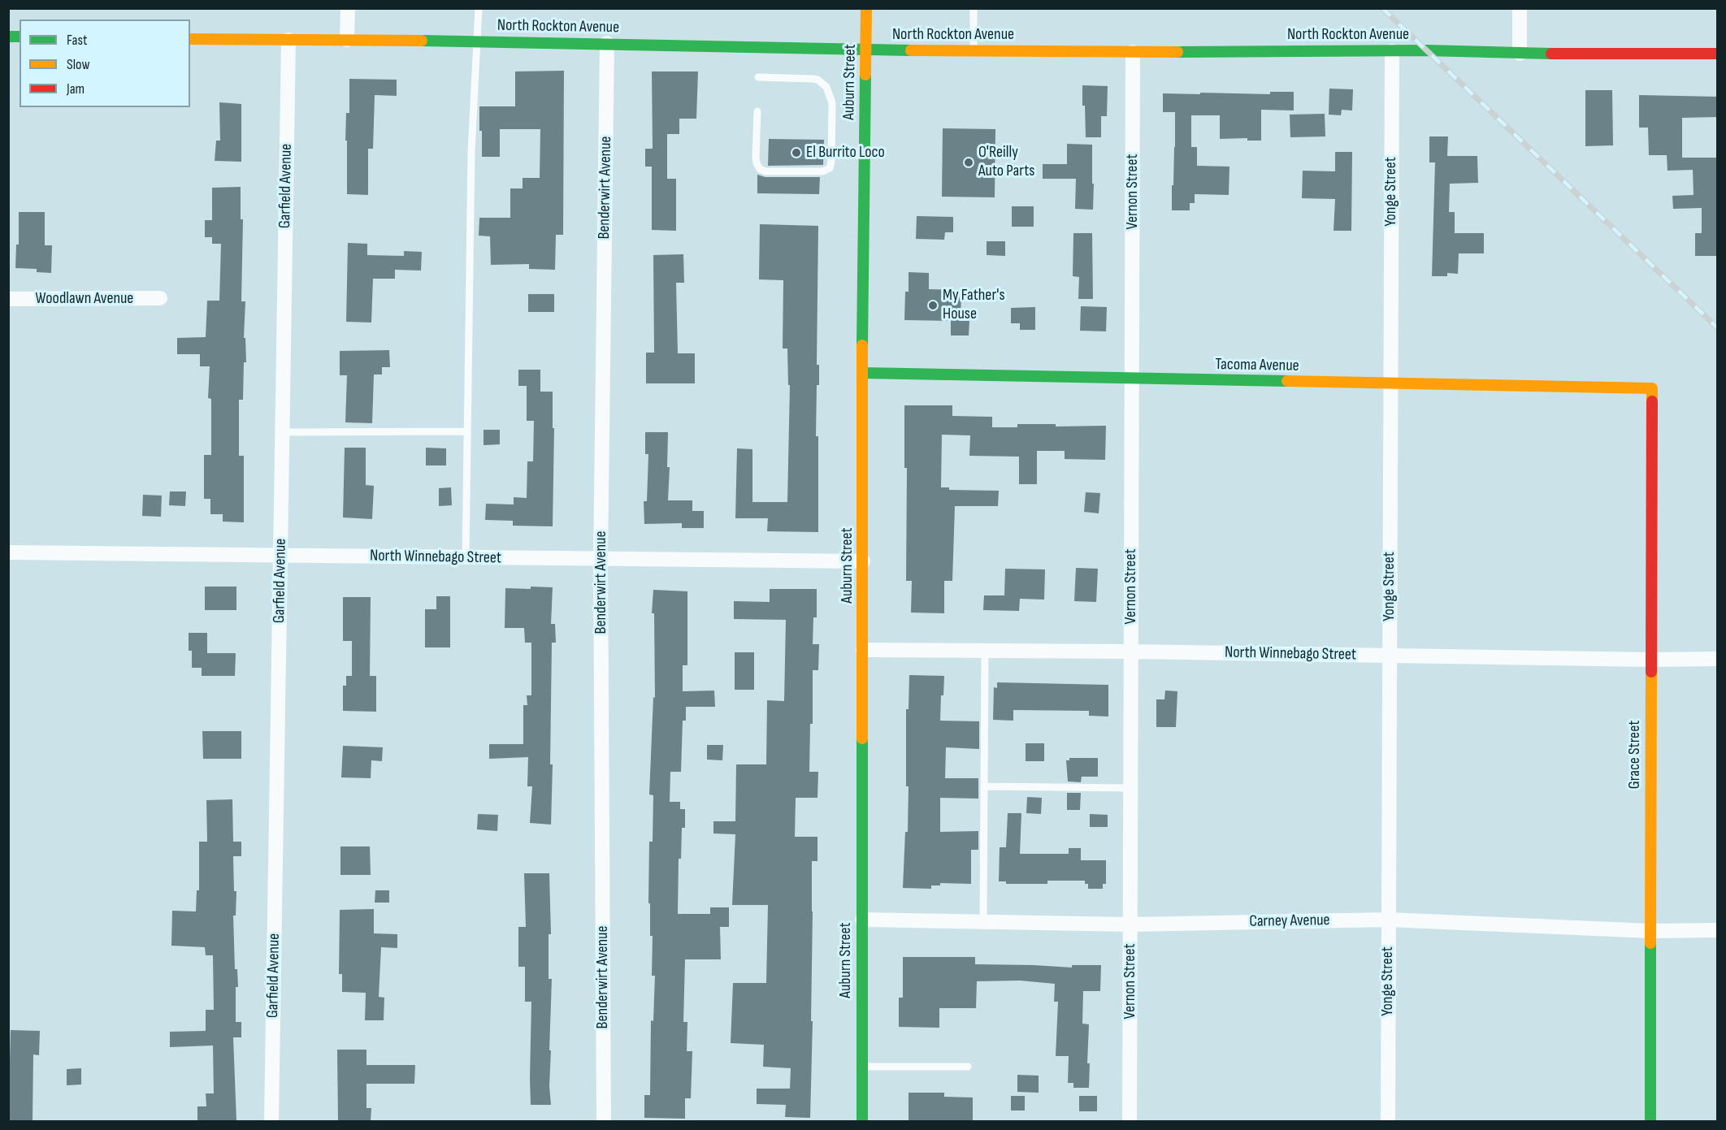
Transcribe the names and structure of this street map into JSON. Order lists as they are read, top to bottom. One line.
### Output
{"streets":{"main road":["North Rockton Avenue","Auburn Street","Tacoma Avenue","Grace Street"],"street":["Garfield Avenue","Benderwirt Avenue","Vernon Street","Yonge Street","Woodlawn Avenue","North Winnebago Street","Carney Avenue"]},"crossings":[["North Rockton Avenue","Auburn Street"],["North Rockton Avenue","Garfield Avenue"],["North Rockton Avenue","Benderwirt Avenue"],["North Rockton Avenue","Vernon Street"],["North Rockton Avenue","Yonge Street"],["Auburn Street","Tacoma Avenue"],["Auburn Street","North Winnebago Street"],["Auburn Street","Carney Avenue"],["Garfield Avenue","North Winnebago Street"],["Benderwirt Avenue","North Winnebago Street"],["Vernon Street","Tacoma Avenue"],["Vernon Street","North Winnebago Street"],["Vernon Street","Carney Avenue"],["Yonge Street","Tacoma Avenue"],["Yonge Street","North Winnebago Street"],["Yonge Street","Carney Avenue"],["Tacoma Avenue","Grace Street"],["North Winnebago Street","Grace Street"],["Grace Street","Carney Avenue"]],"places":["El Burrito Loco","O'Reilly Auto Parts","My Father's House"],"legend":["Fast","Slow","Jam"]}
